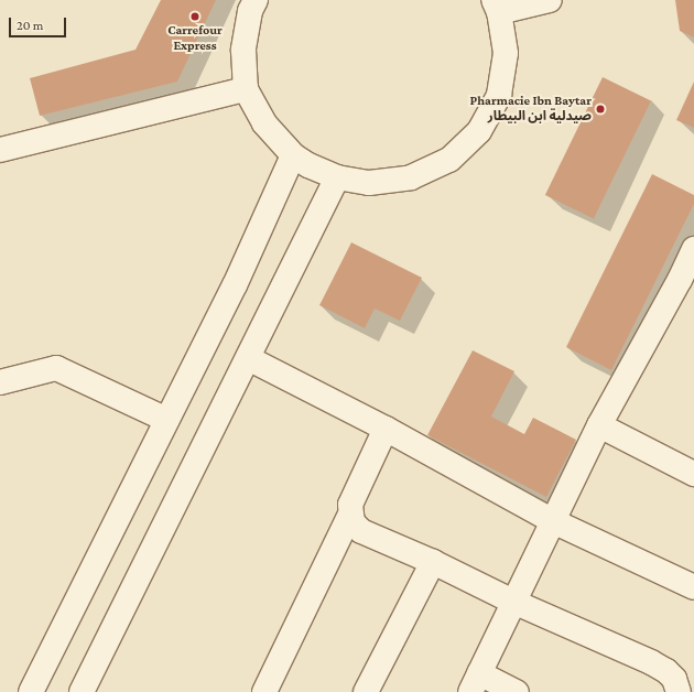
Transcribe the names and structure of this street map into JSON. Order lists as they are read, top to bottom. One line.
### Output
{"places":["Carrefour Express","Pharmacie Ibn Baytar صيدلية ابن البيطار"],"scale_bar":"20 m"}
